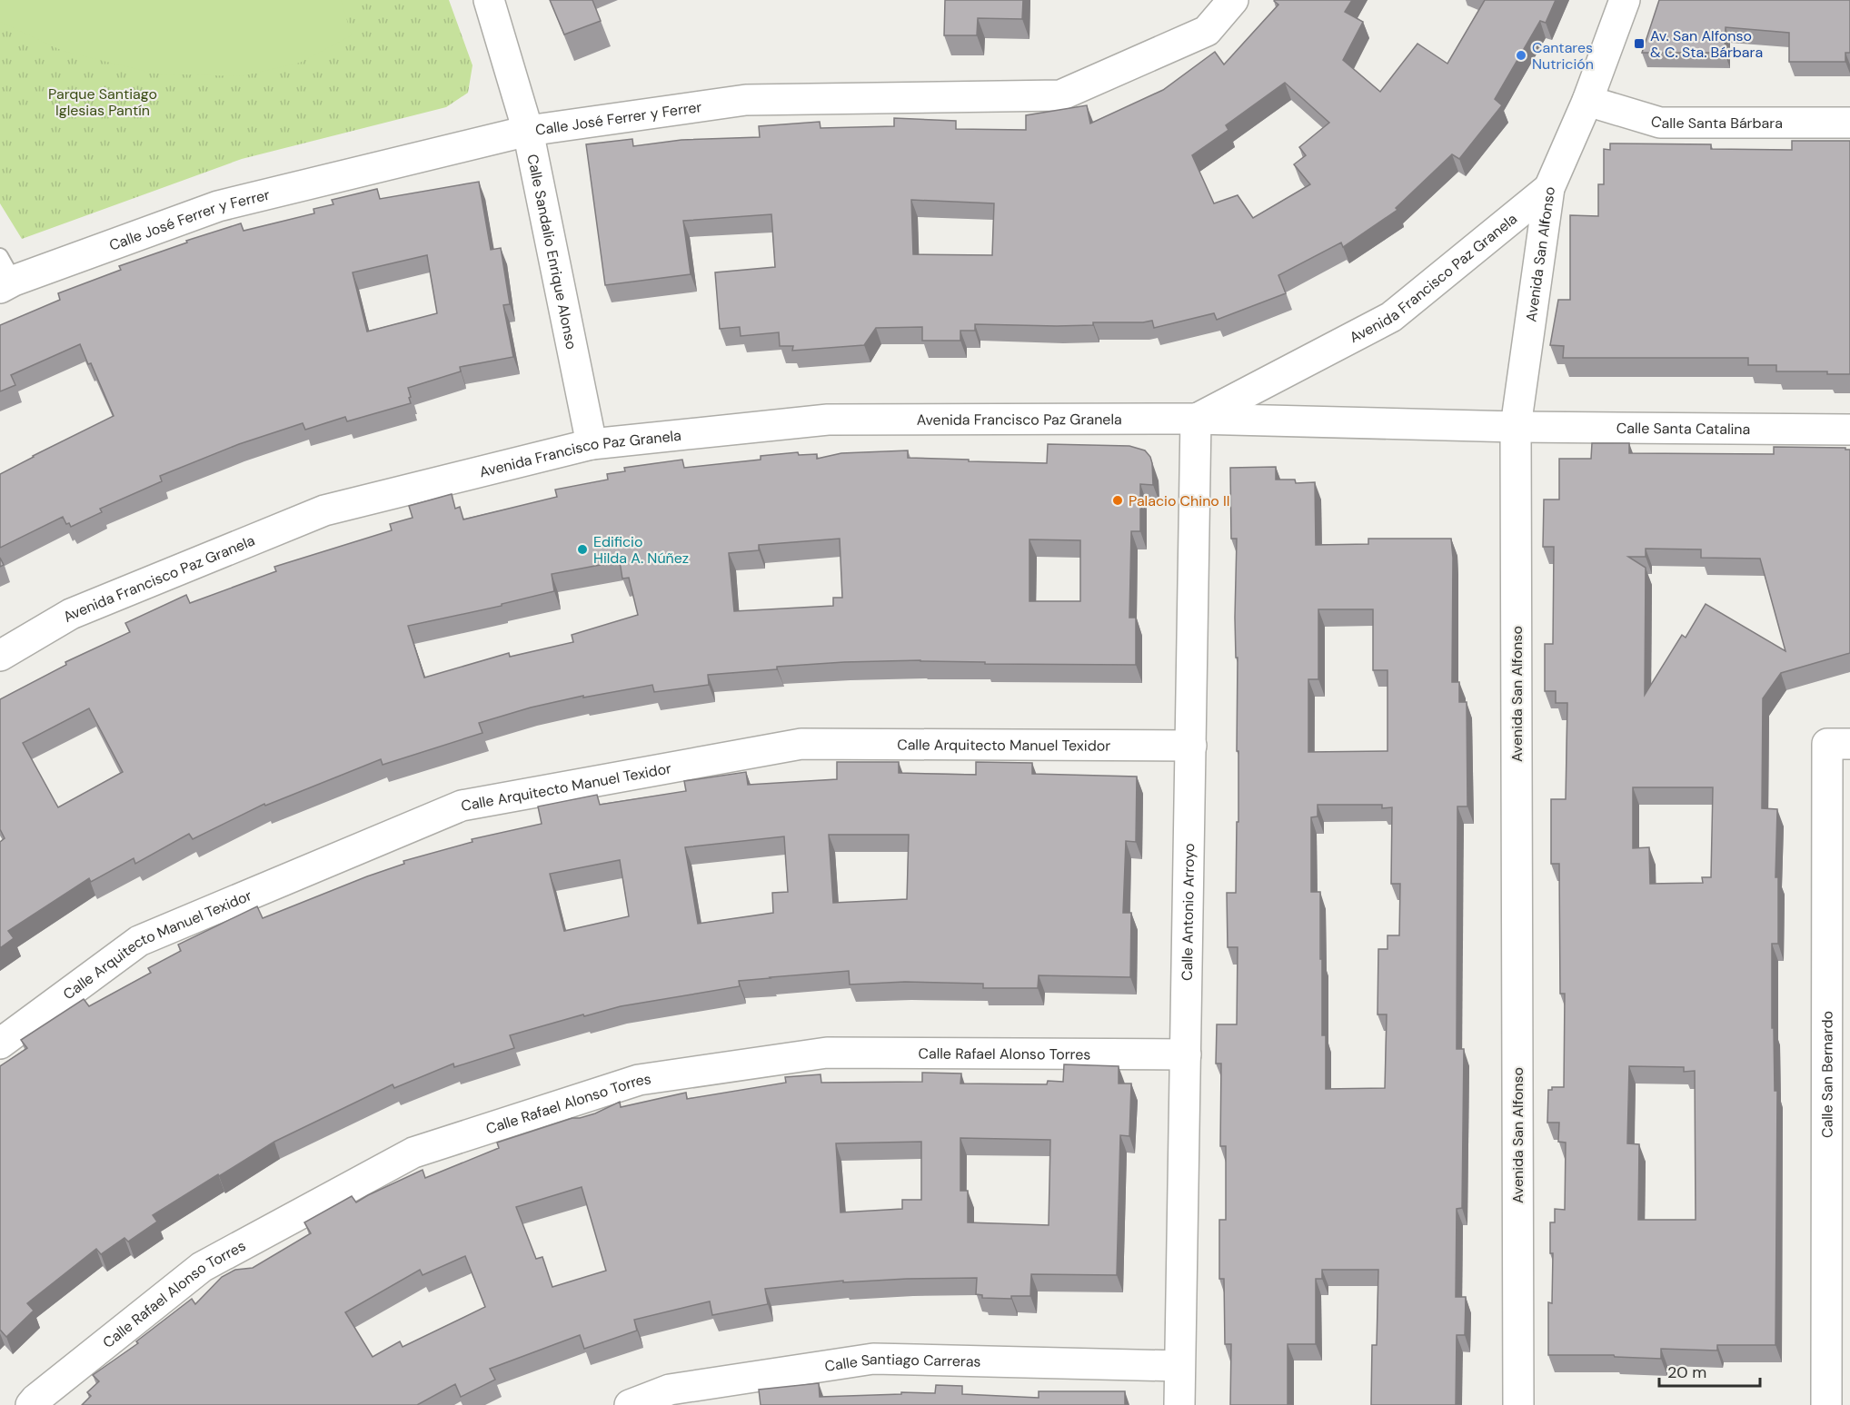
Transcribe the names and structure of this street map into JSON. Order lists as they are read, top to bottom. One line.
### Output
{"streets":{"street":["Calle José Ferrer y Ferrer","Calle Santa Bárbara","Calle Sandalio Enrique Alonso","Avenida San Alfonso","Avenida Francisco Paz Granela","Calle Santa Catalina","Calle Arquitecto Manuel Texidor","Calle Antonio Arroyo","Calle Rafael Alonso Torres","Calle San Bernardo","Calle Santiago Carreras"]},"crossings":[["Calle José Ferrer y Ferrer","Calle Sandalio Enrique Alonso"],["Calle Santa Bárbara","Avenida San Alfonso"],["Calle Sandalio Enrique Alonso","Avenida Francisco Paz Granela"],["Avenida San Alfonso","Avenida Francisco Paz Granela"],["Avenida San Alfonso","Calle Santa Catalina"],["Avenida Francisco Paz Granela","Calle Santa Catalina"],["Avenida Francisco Paz Granela","Calle Antonio Arroyo"],["Calle Arquitecto Manuel Texidor","Calle Antonio Arroyo"],["Calle Antonio Arroyo","Calle Rafael Alonso Torres"],["Calle Antonio Arroyo","Calle Santiago Carreras"]],"parks":["Parque Santiago Iglesias Pantín"],"places":{"transit":["Av. San Alfonso & C. Sta. Bárbara"],"other":["Cantares Nutrición","Palacio Chino II","Edificio Hilda A. Núñez"]},"scale_bar":"20 m"}
